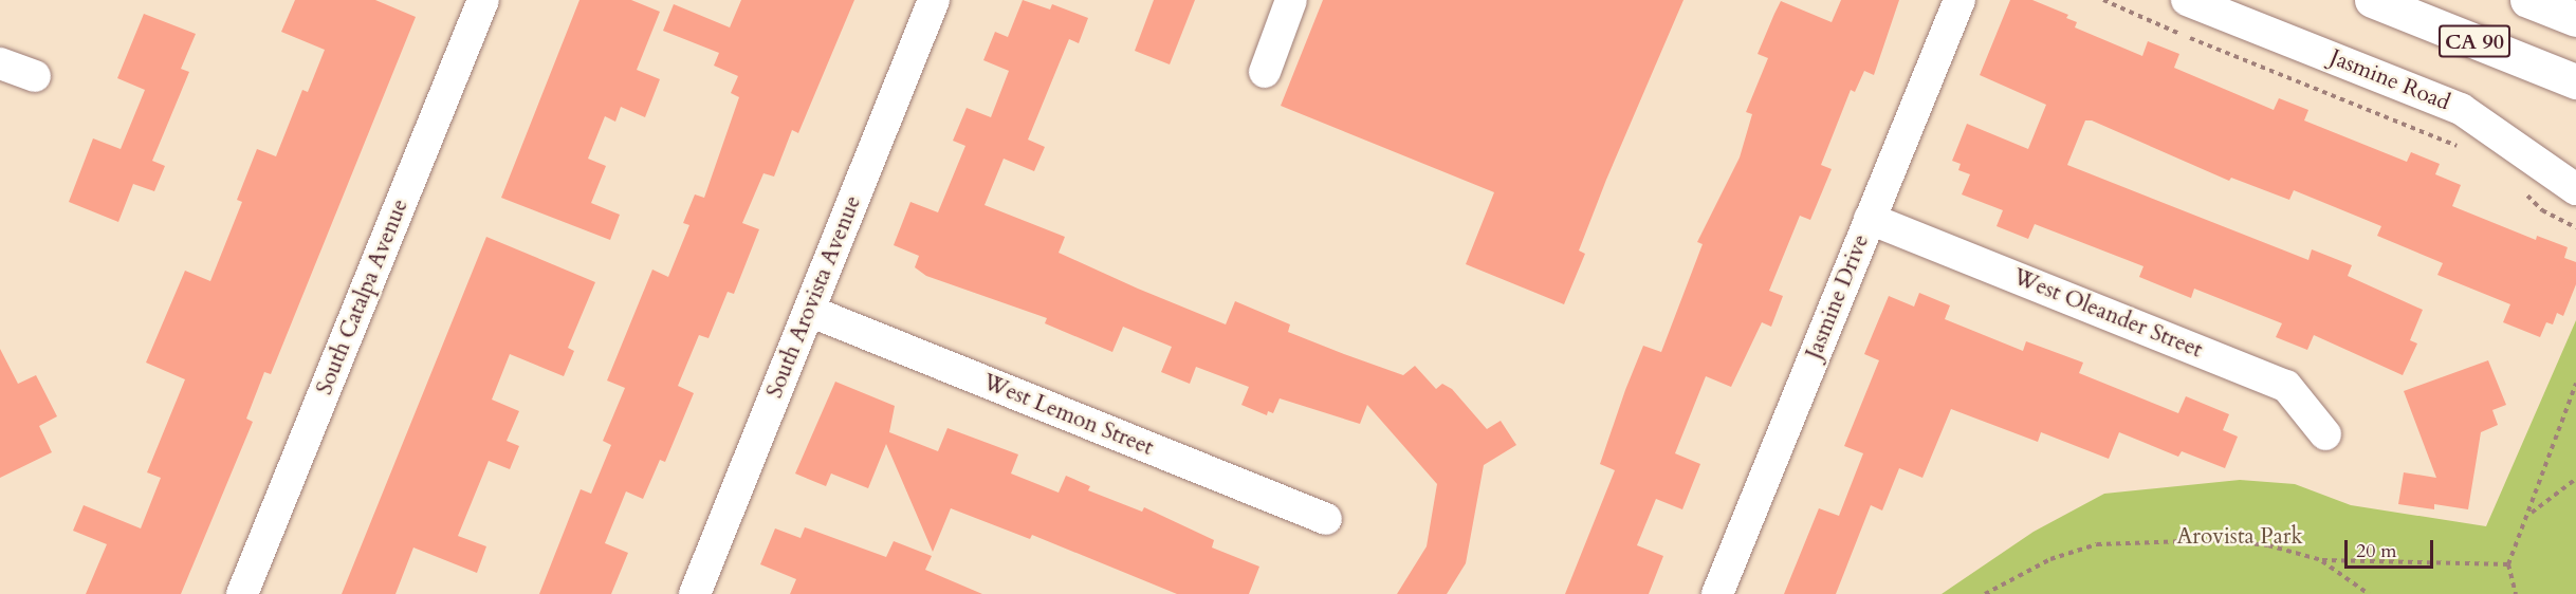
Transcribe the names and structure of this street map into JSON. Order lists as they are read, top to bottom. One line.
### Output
{"streets":{"main road":["CA 90"],"street":["Jasmine Road","South Catalpa Avenue","South Arovista Avenue","Jasmine Drive","West Oleander Street","West Lemon Street"]},"crossings":[["South Arovista Avenue","West Lemon Street"],["Jasmine Drive","West Oleander Street"]],"parks":["Arovista Park"],"scale_bar":"20 m"}
